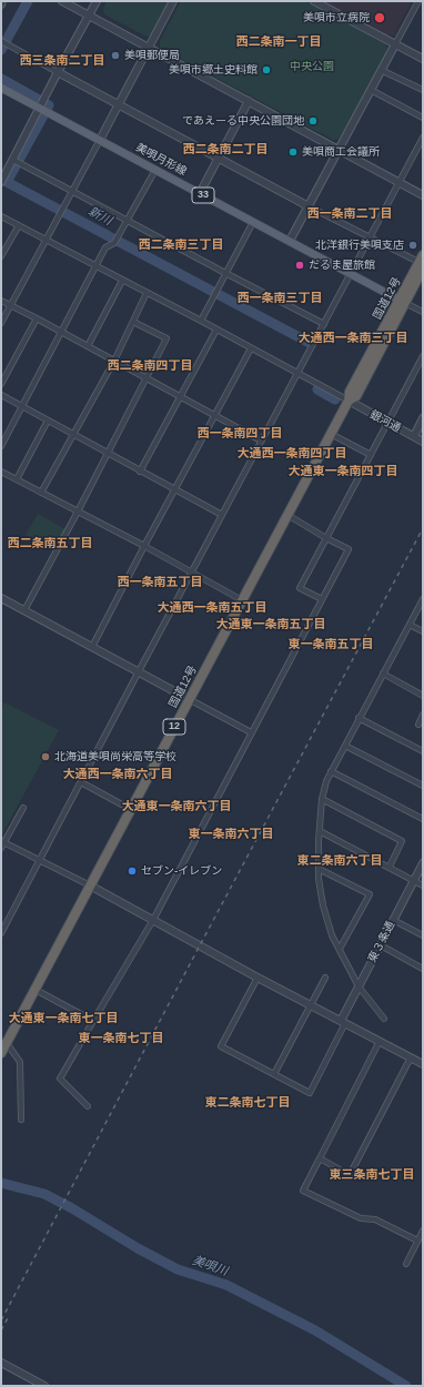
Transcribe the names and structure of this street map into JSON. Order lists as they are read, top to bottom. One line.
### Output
{"streets":{"highway":["国道12号","12"],"main road":["美唄月形線","33"],"street":["銀河通","東３条通"]},"crossings":[["美唄月形線","国道12号"],["国道12号","銀河通"]],"districts":["西二条南一丁目","西三条南二丁目","西二条南二丁目","西一条南二丁目","西二条南三丁目","西一条南三丁目","大通西一条南三丁目","西二条南四丁目","西一条南四丁目","大通西一条南四丁目","大通東一条南四丁目","西二条南五丁目","西一条南五丁目","大通西一条南五丁目","大通東一条南五丁目","東一条南五丁目","大通西一条南六丁目","大通東一条南六丁目","東一条南六丁目","東二条南六丁目","大通東一条南七丁目","東一条南七丁目","東二条南七丁目","東三条南七丁目"],"water":["新川","美唄川"],"parks":["中央公園"],"places":["美唄市立病院","美唄郵便局","美唄市郷土史料館","であえーる中央公園団地","美唄商工会議所","北洋銀行美唄支店","だるま屋旅館","北海道美唄尚栄高等学校","セブン-イレブン"]}
